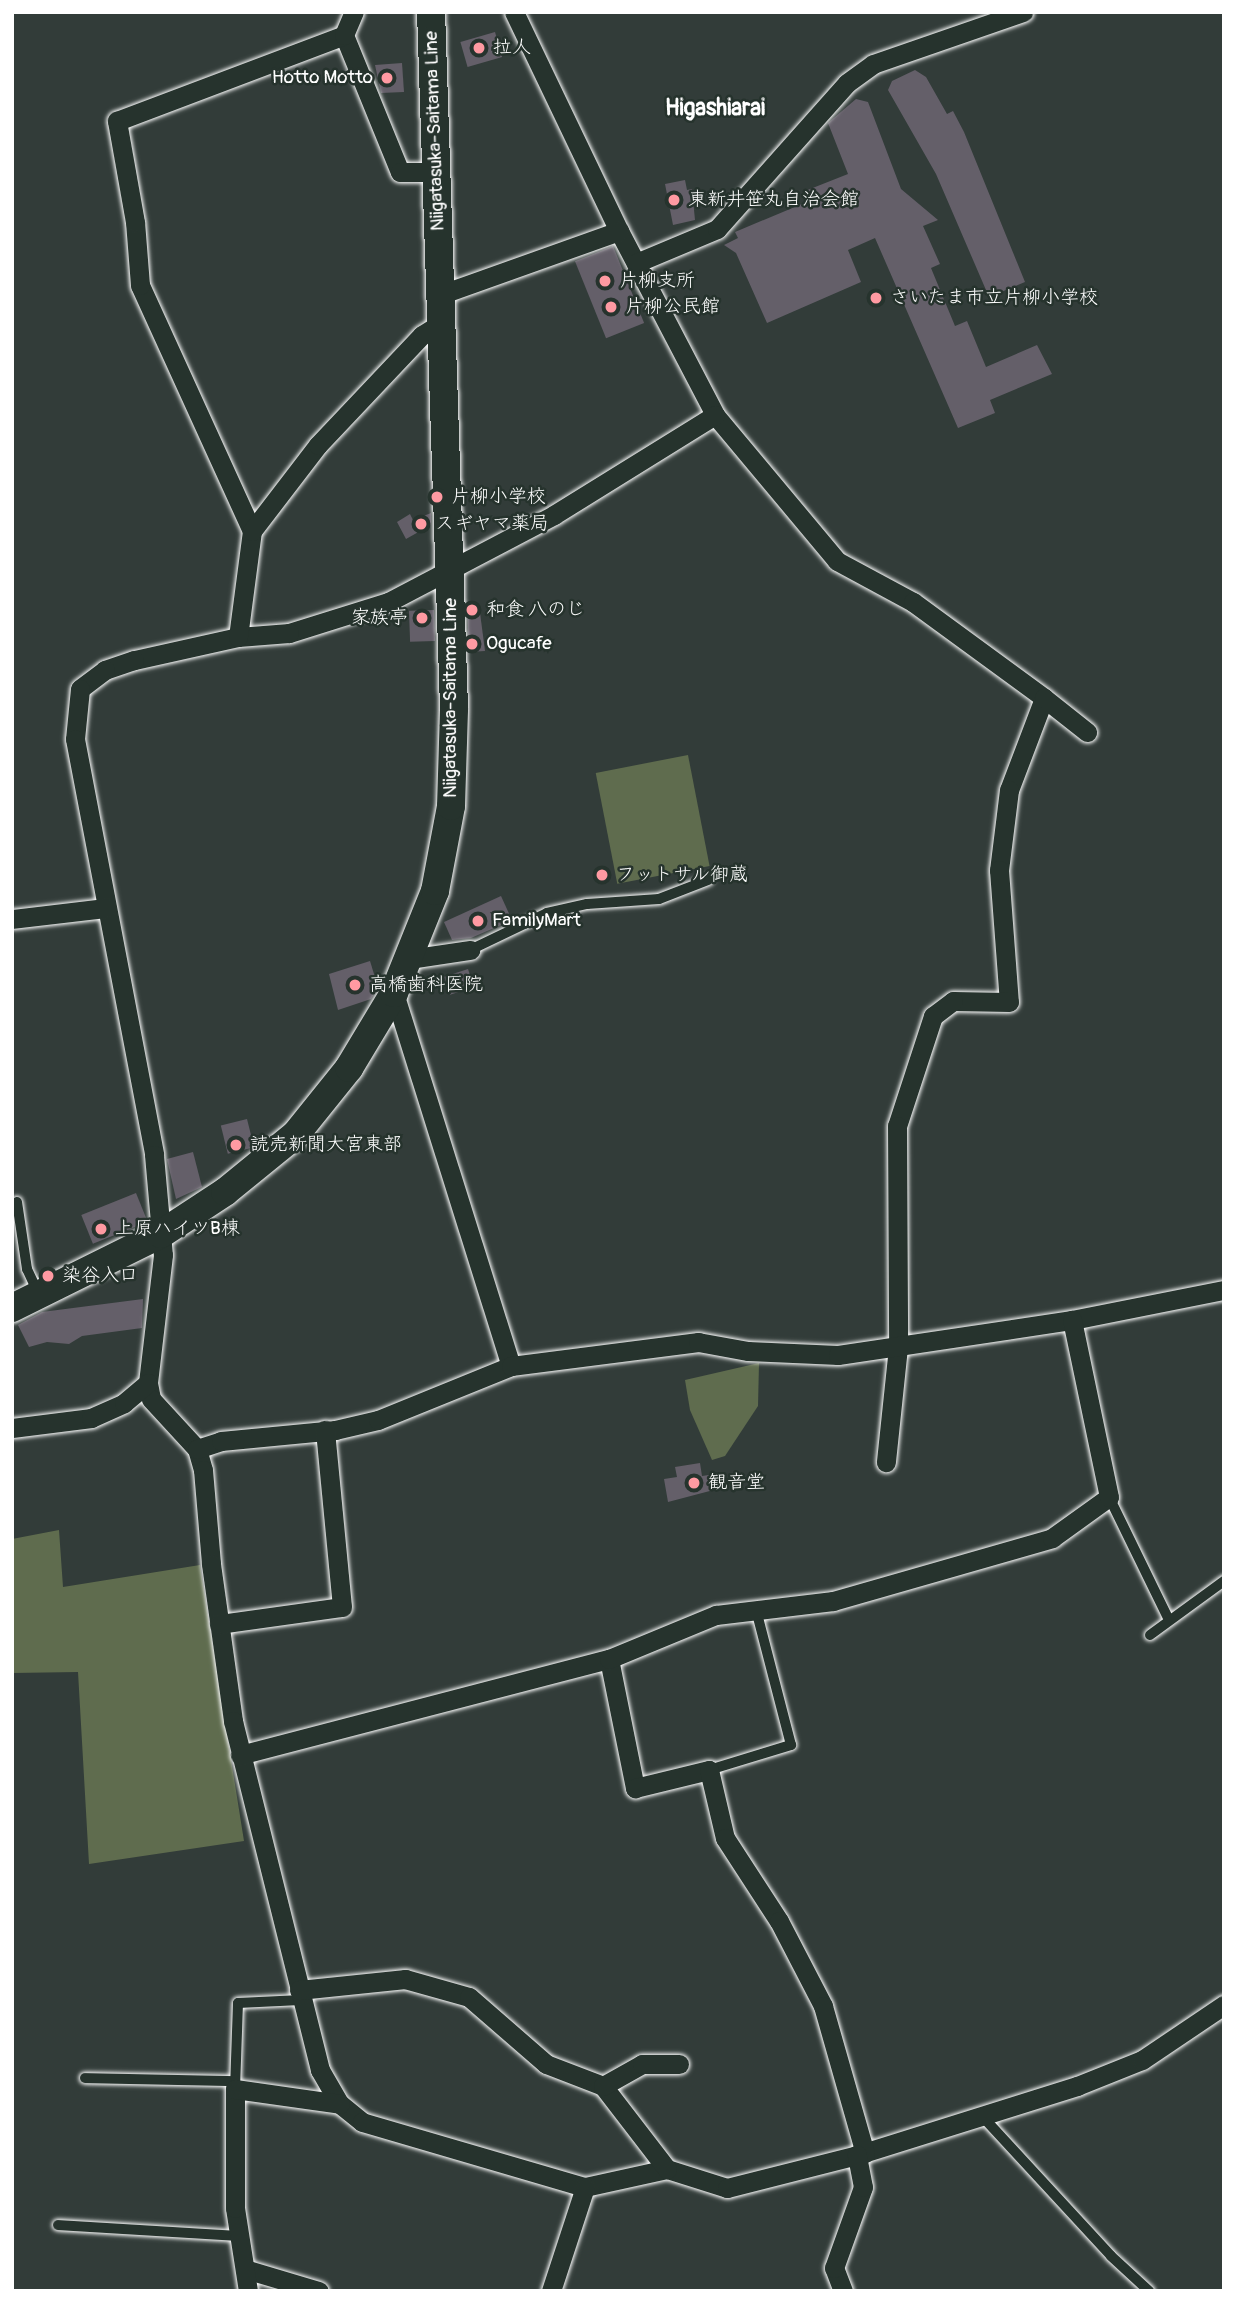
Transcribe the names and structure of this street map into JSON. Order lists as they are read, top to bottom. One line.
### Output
{"streets":{"main road":["Niigatasuka-Saitama Line"]},"districts":["Higashiarai"],"places":["拉人","Hotto Motto","東新井笹丸自治会館","片柳支所","さいたま市立片柳小学校","片柳公民館","片柳小学校","スギヤマ薬局","和食 八のじ","家族亭","Ogucafe","フットサル御蔵","FamilyMart","高橋歯科医院","読売新聞大宮東部","上原ハイツB棟","染谷入口","観音堂"]}
